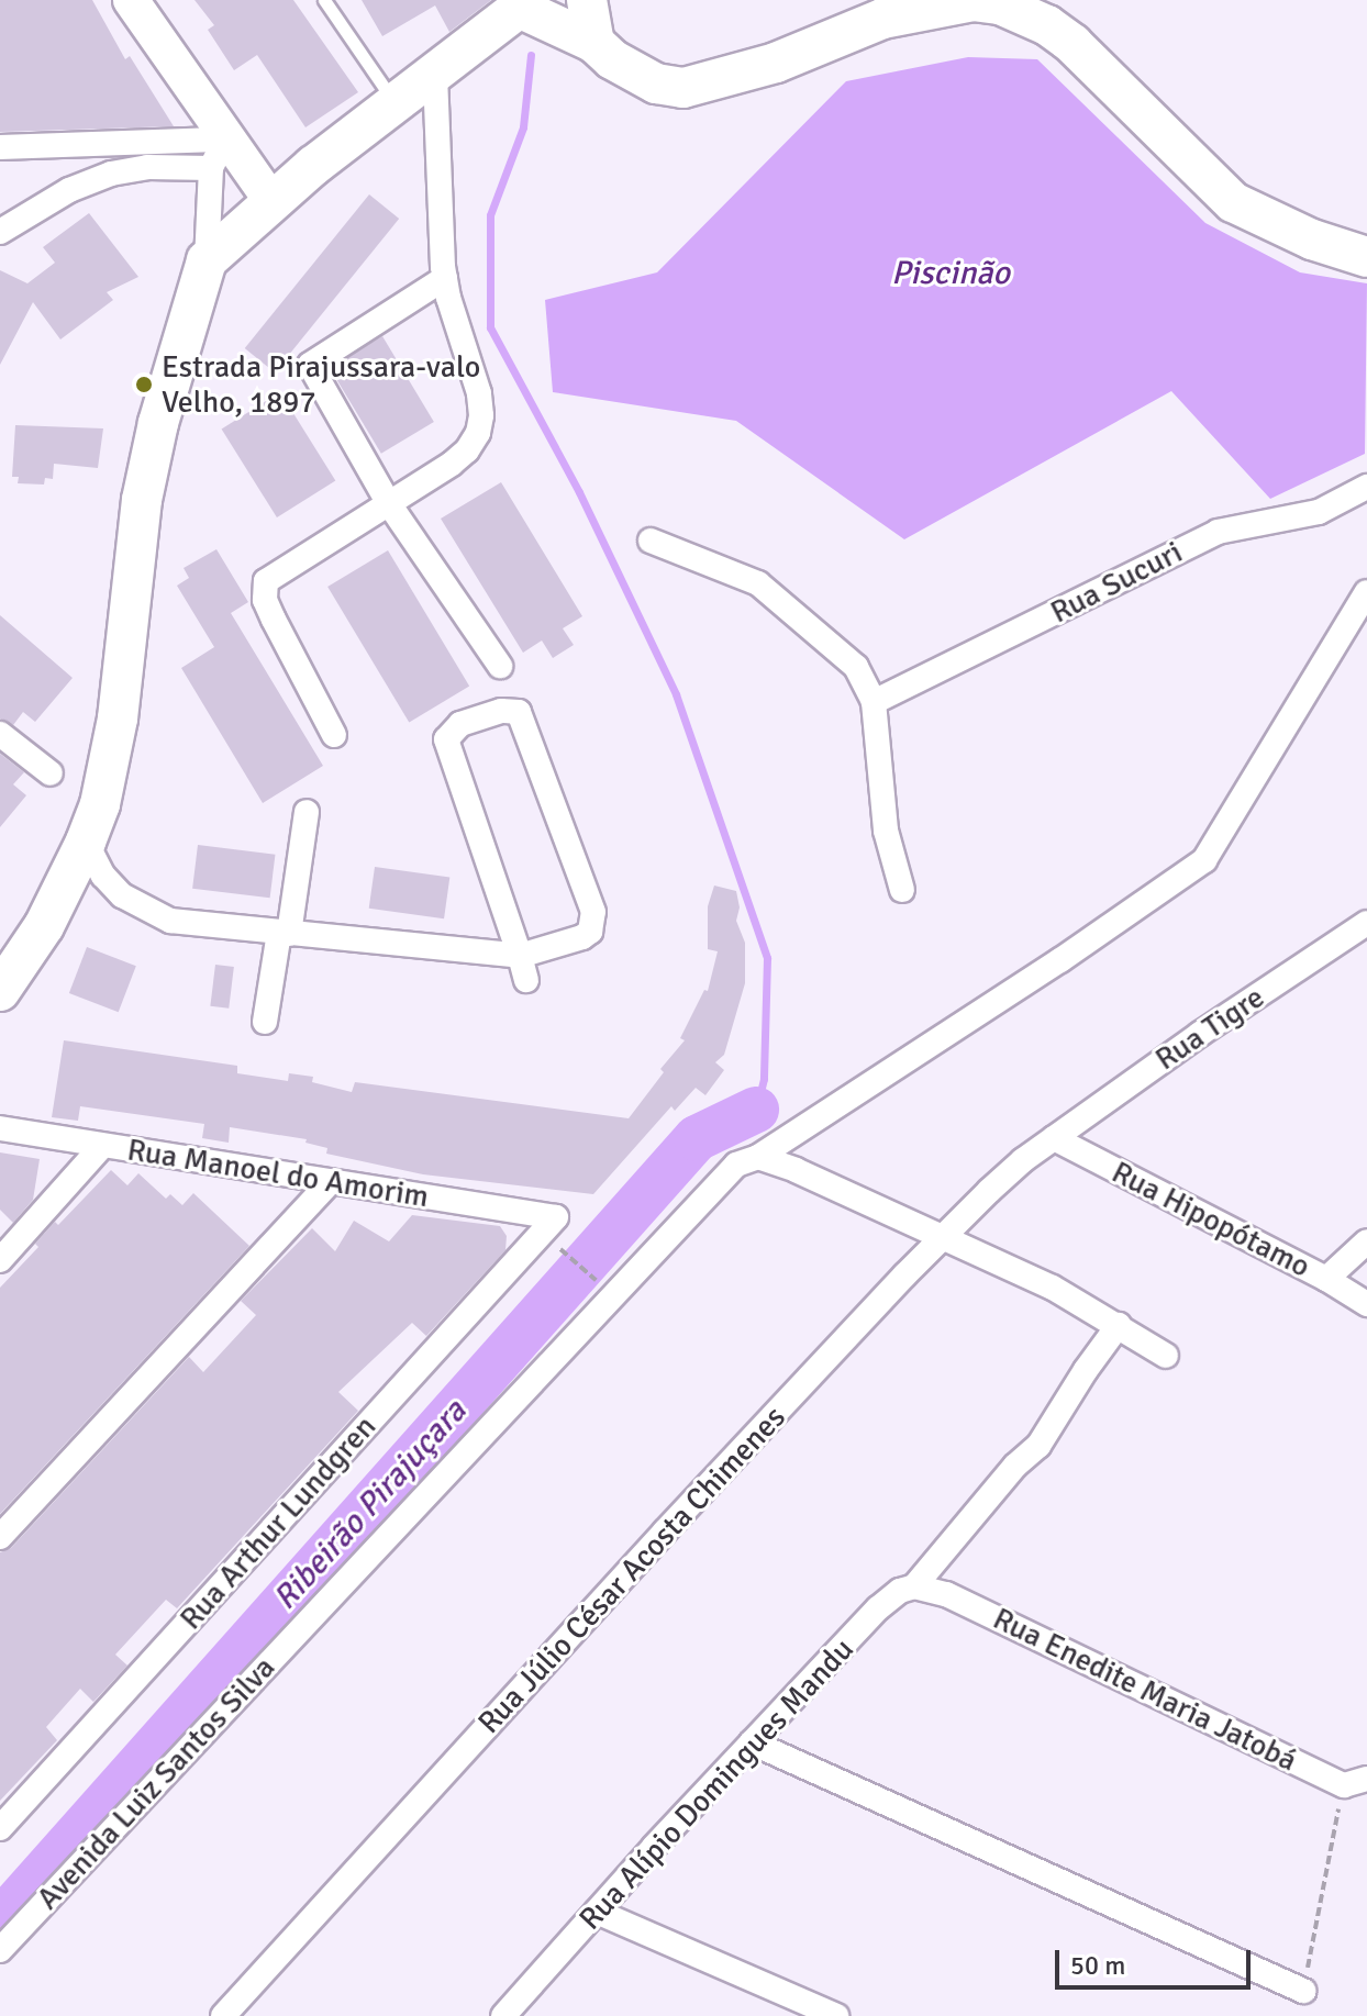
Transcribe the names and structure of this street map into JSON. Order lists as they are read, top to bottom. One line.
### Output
{"streets":{"street":["Rua Sucuri","Rua Tigre","Rua Manoel do Amorim","Rua Hipopótamo","Rua Arthur Lundgren","Rua Júlio César Acosta Chimenes","Rua Enedite Maria Jatobá","Avenida Luiz Santos Silva","Rua Alípio Domingues Mandu"]},"crossings":[["Rua Tigre","Rua Hipopótamo"],["Rua Tigre","Rua Júlio César Acosta Chimenes"],["Rua Manoel do Amorim","Rua Arthur Lundgren"],["Rua Hipopótamo","Rua Júlio César Acosta Chimenes"],["Rua Enedite Maria Jatobá","Rua Alípio Domingues Mandu"]],"water":["Piscinão","Ribeirão Pirajuçara"],"places":["Estrada Pirajussara-valo Velho, 1897"],"scale_bar":"50 m"}
